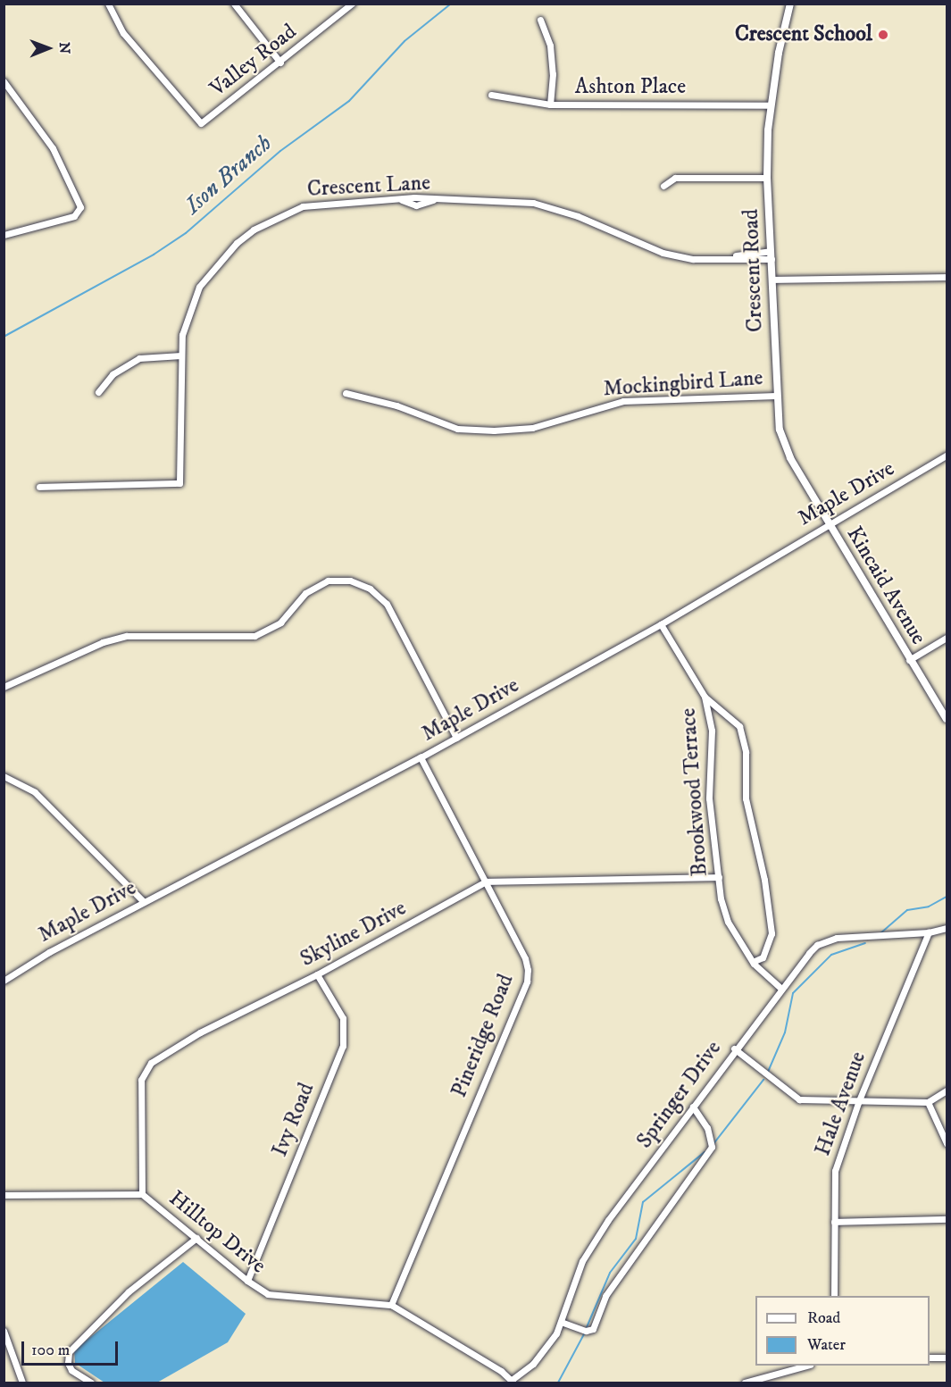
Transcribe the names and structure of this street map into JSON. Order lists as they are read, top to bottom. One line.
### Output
{"streets":{"street":["Valley Road","Ashton Place","Crescent Lane","Crescent Road","Mockingbird Lane","Maple Drive","Kincaid Avenue","Brookwood Terrace","Skyline Drive","Pineridge Road","Springer Drive","Hale Avenue","Ivy Road","Hilltop Drive"]},"crossings":[["Ashton Place","Crescent Road"],["Crescent Lane","Crescent Road"],["Crescent Road","Mockingbird Lane"],["Crescent Road","Maple Drive"],["Crescent Road","Kincaid Avenue"],["Maple Drive","Kincaid Avenue"],["Maple Drive","Brookwood Terrace"],["Maple Drive","Pineridge Road"],["Brookwood Terrace","Skyline Drive"],["Brookwood Terrace","Springer Drive"],["Skyline Drive","Pineridge Road"],["Skyline Drive","Ivy Road"],["Skyline Drive","Hilltop Drive"],["Pineridge Road","Hilltop Drive"],["Springer Drive","Hale Avenue"],["Springer Drive","Hilltop Drive"],["Ivy Road","Hilltop Drive"]],"water":["Ison Branch"],"places":["Crescent School"],"legend":["Road","Water"],"scale_bar":"100 m","north":"right"}
